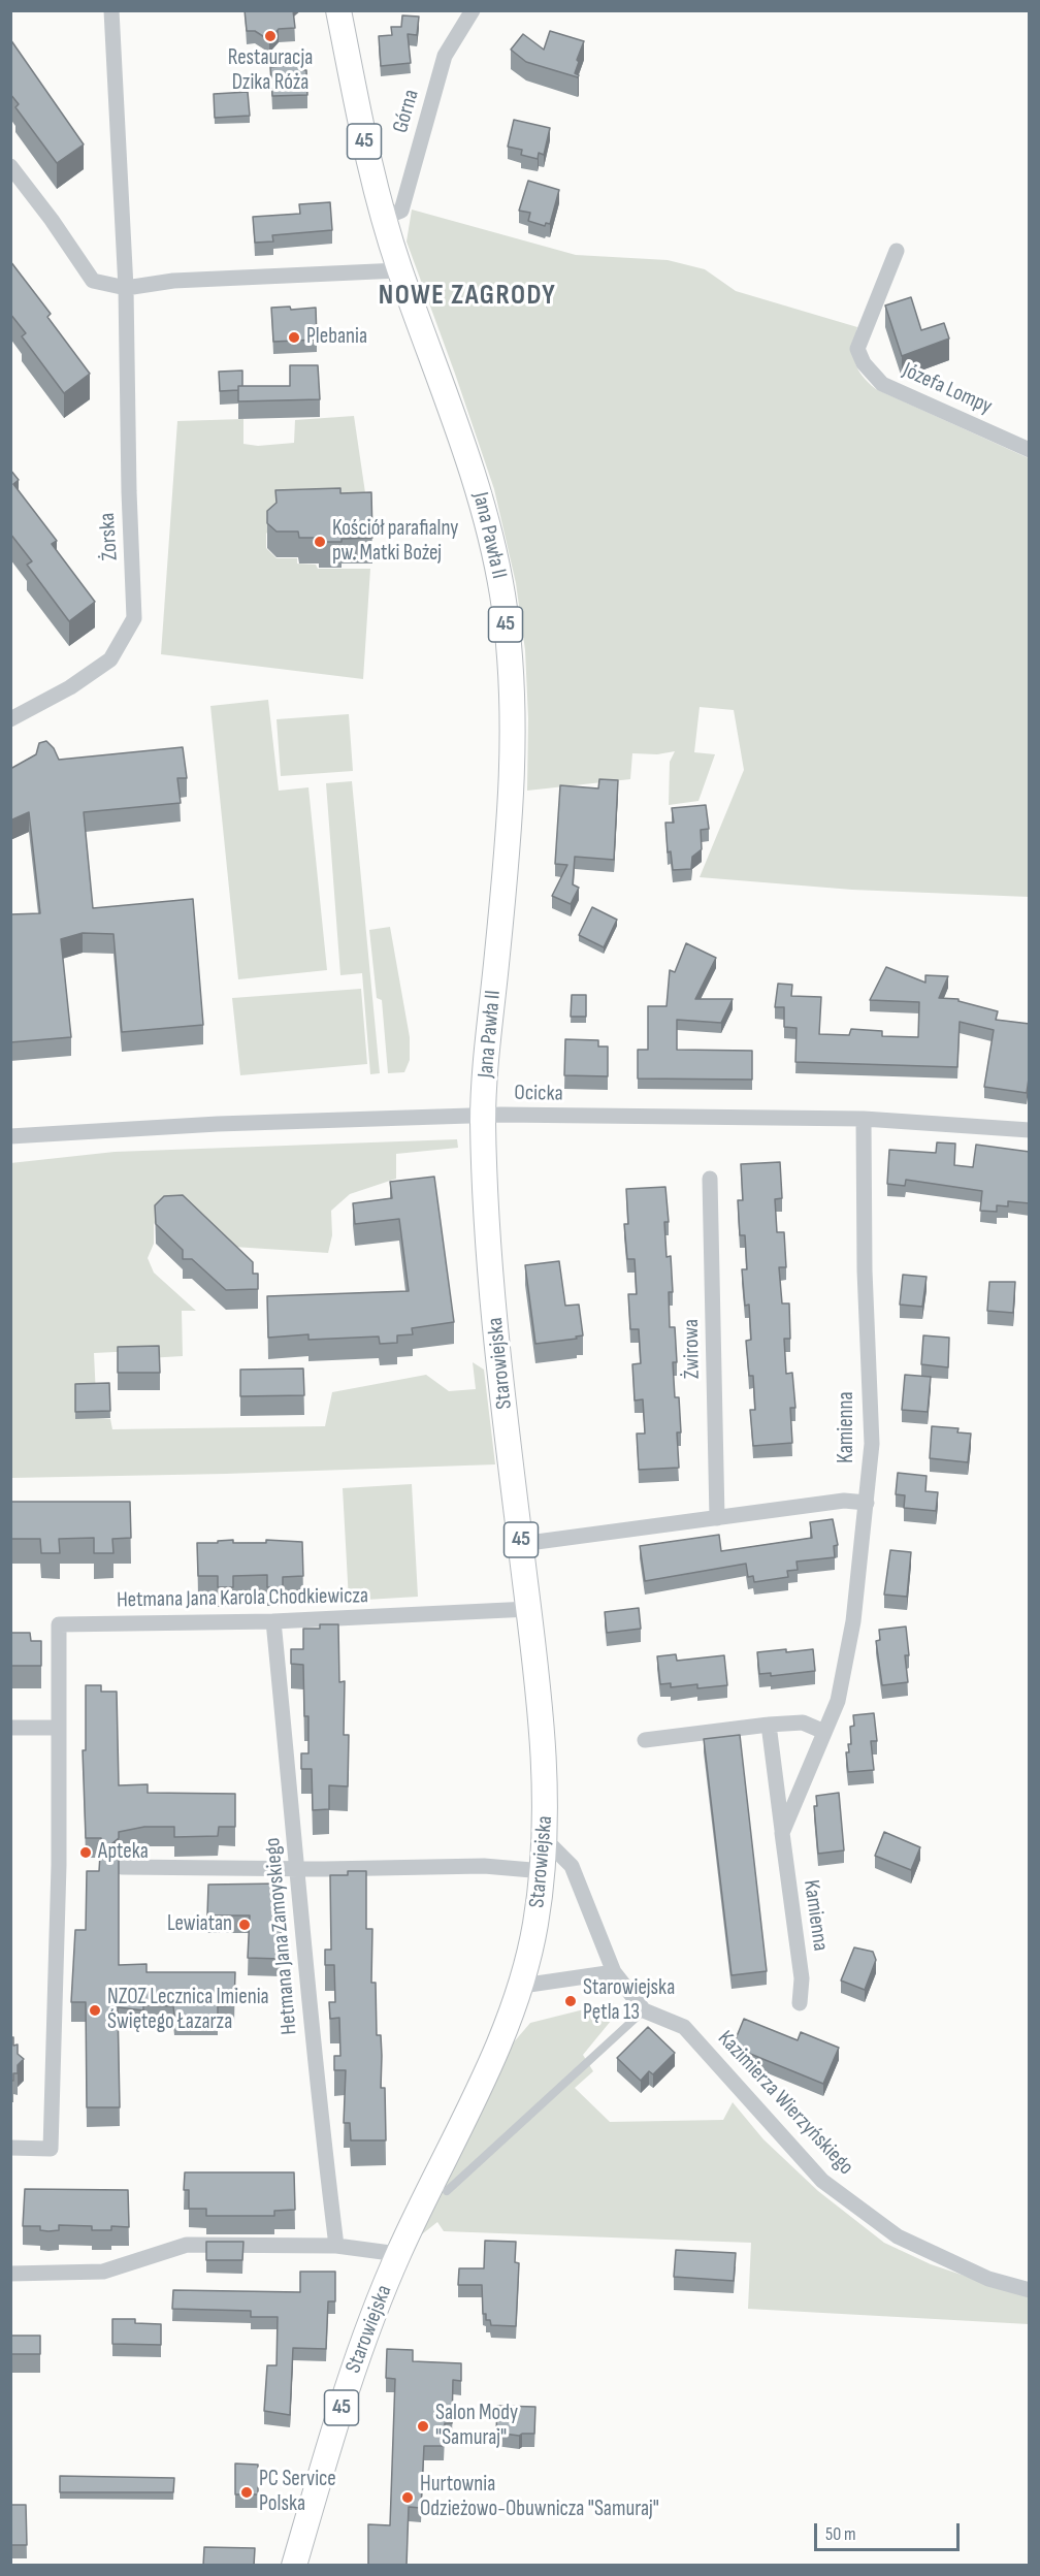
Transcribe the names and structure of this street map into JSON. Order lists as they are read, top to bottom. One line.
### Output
{"streets":{"main road":["45","Jana Pawła II","Starowiejska"],"street":["Górna","Józefa Lompy","Żorska","Ocicka","Żwirowa","Kamienna","Hetmana Jana Karola Chodkiewicza","Hetmana Jana Zamoyskiego","Kazimierza Wierzyńskiego"]},"crossings":[["Górna","Jana Pawła II"],["Jana Pawła II","Ocicka"],["Jana Pawła II","Starowiejska"],["Ocicka","Starowiejska"],["Ocicka","Kamienna"],["Starowiejska","Hetmana Jana Karola Chodkiewicza"],["Starowiejska","Kazimierza Wierzyńskiego"],["Hetmana Jana Karola Chodkiewicza","Hetmana Jana Zamoyskiego"]],"districts":["NOWE ZAGRODY"],"places":["Restauracja Dzika Róża","Plebania","Kościół parafialny pw. Matki Bożej","Apteka","Lewiatan","Starowiejska Pętla 13","NZOZ Lecznica Imienia Świętego Łazarza","Salon Mody \"Samuraj\"","PC Service Polska","Hurtownia Odzieżowo-Obuwnicza \"Samuraj\""],"scale_bar":"50 m"}
